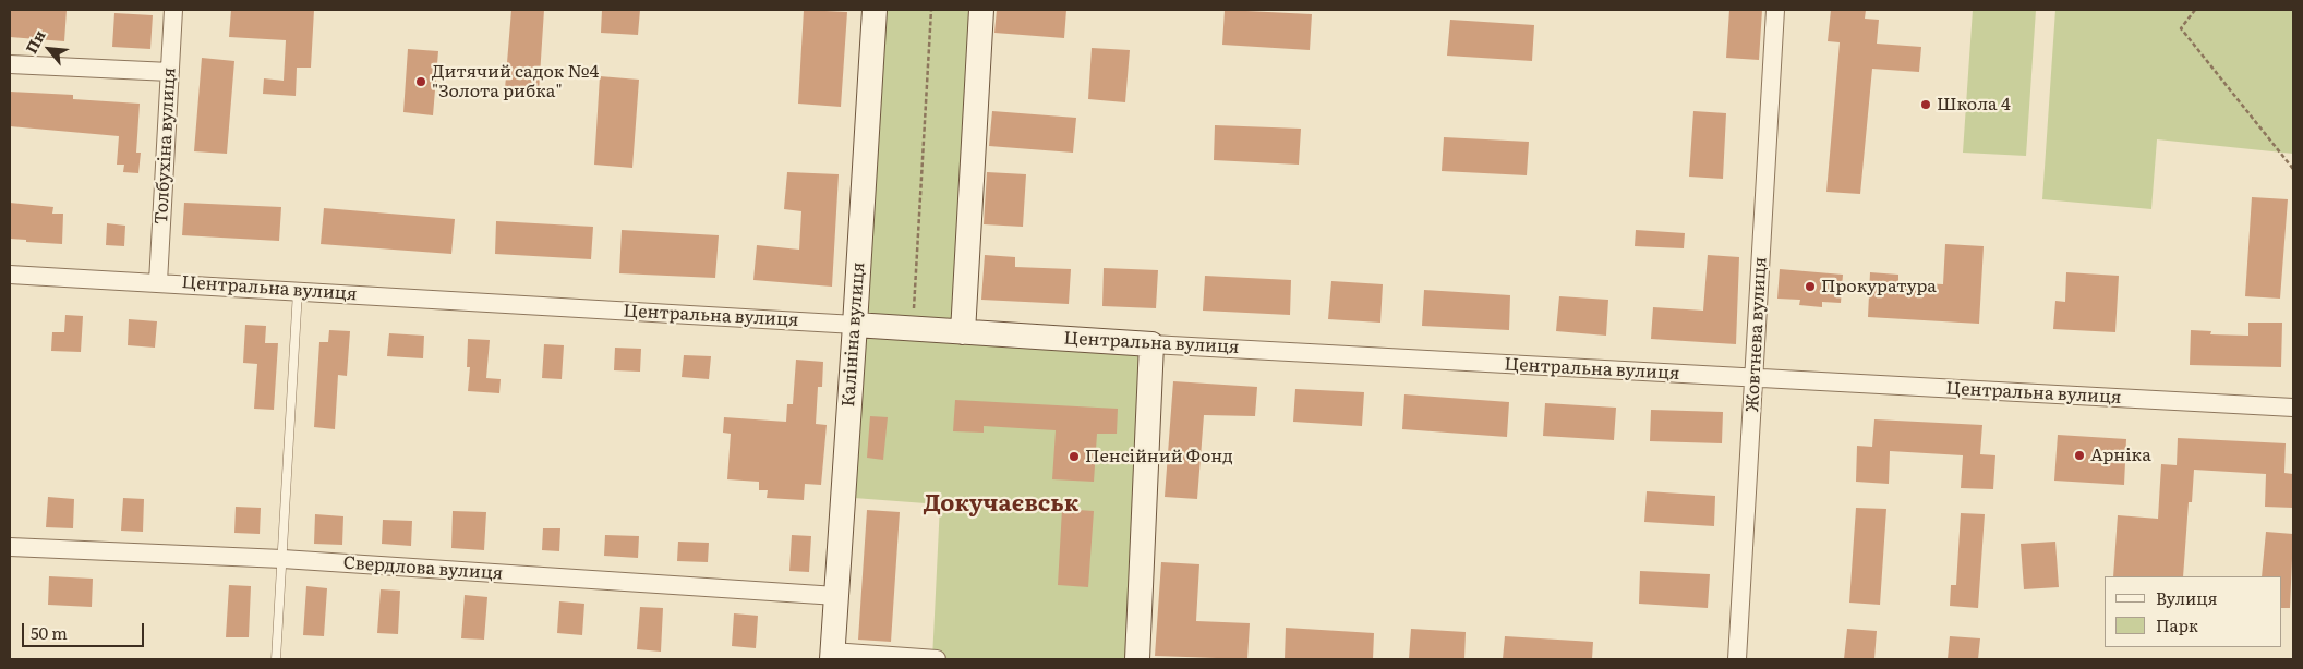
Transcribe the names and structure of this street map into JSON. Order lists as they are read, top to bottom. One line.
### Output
{"streets":{"main road":["Центральна вулиця","Калініна вулиця"],"street":["Толбухіна вулиця","Жовтнева вулиця","Свердлова вулиця"]},"crossings":[["Толбухіна вулиця","Центральна вулиця"],["Центральна вулиця","Калініна вулиця"],["Центральна вулиця","Жовтнева вулиця"],["Калініна вулиця","Свердлова вулиця"]],"districts":["Докучаєвськ"],"places":["Дитячий садок №4 \"Золота рибка\"","Школа 4","Прокуратура","Арніка","Пенсійний Фонд"],"legend":["Вулиця","Парк"],"scale_bar":"50 m","north":"top left"}
